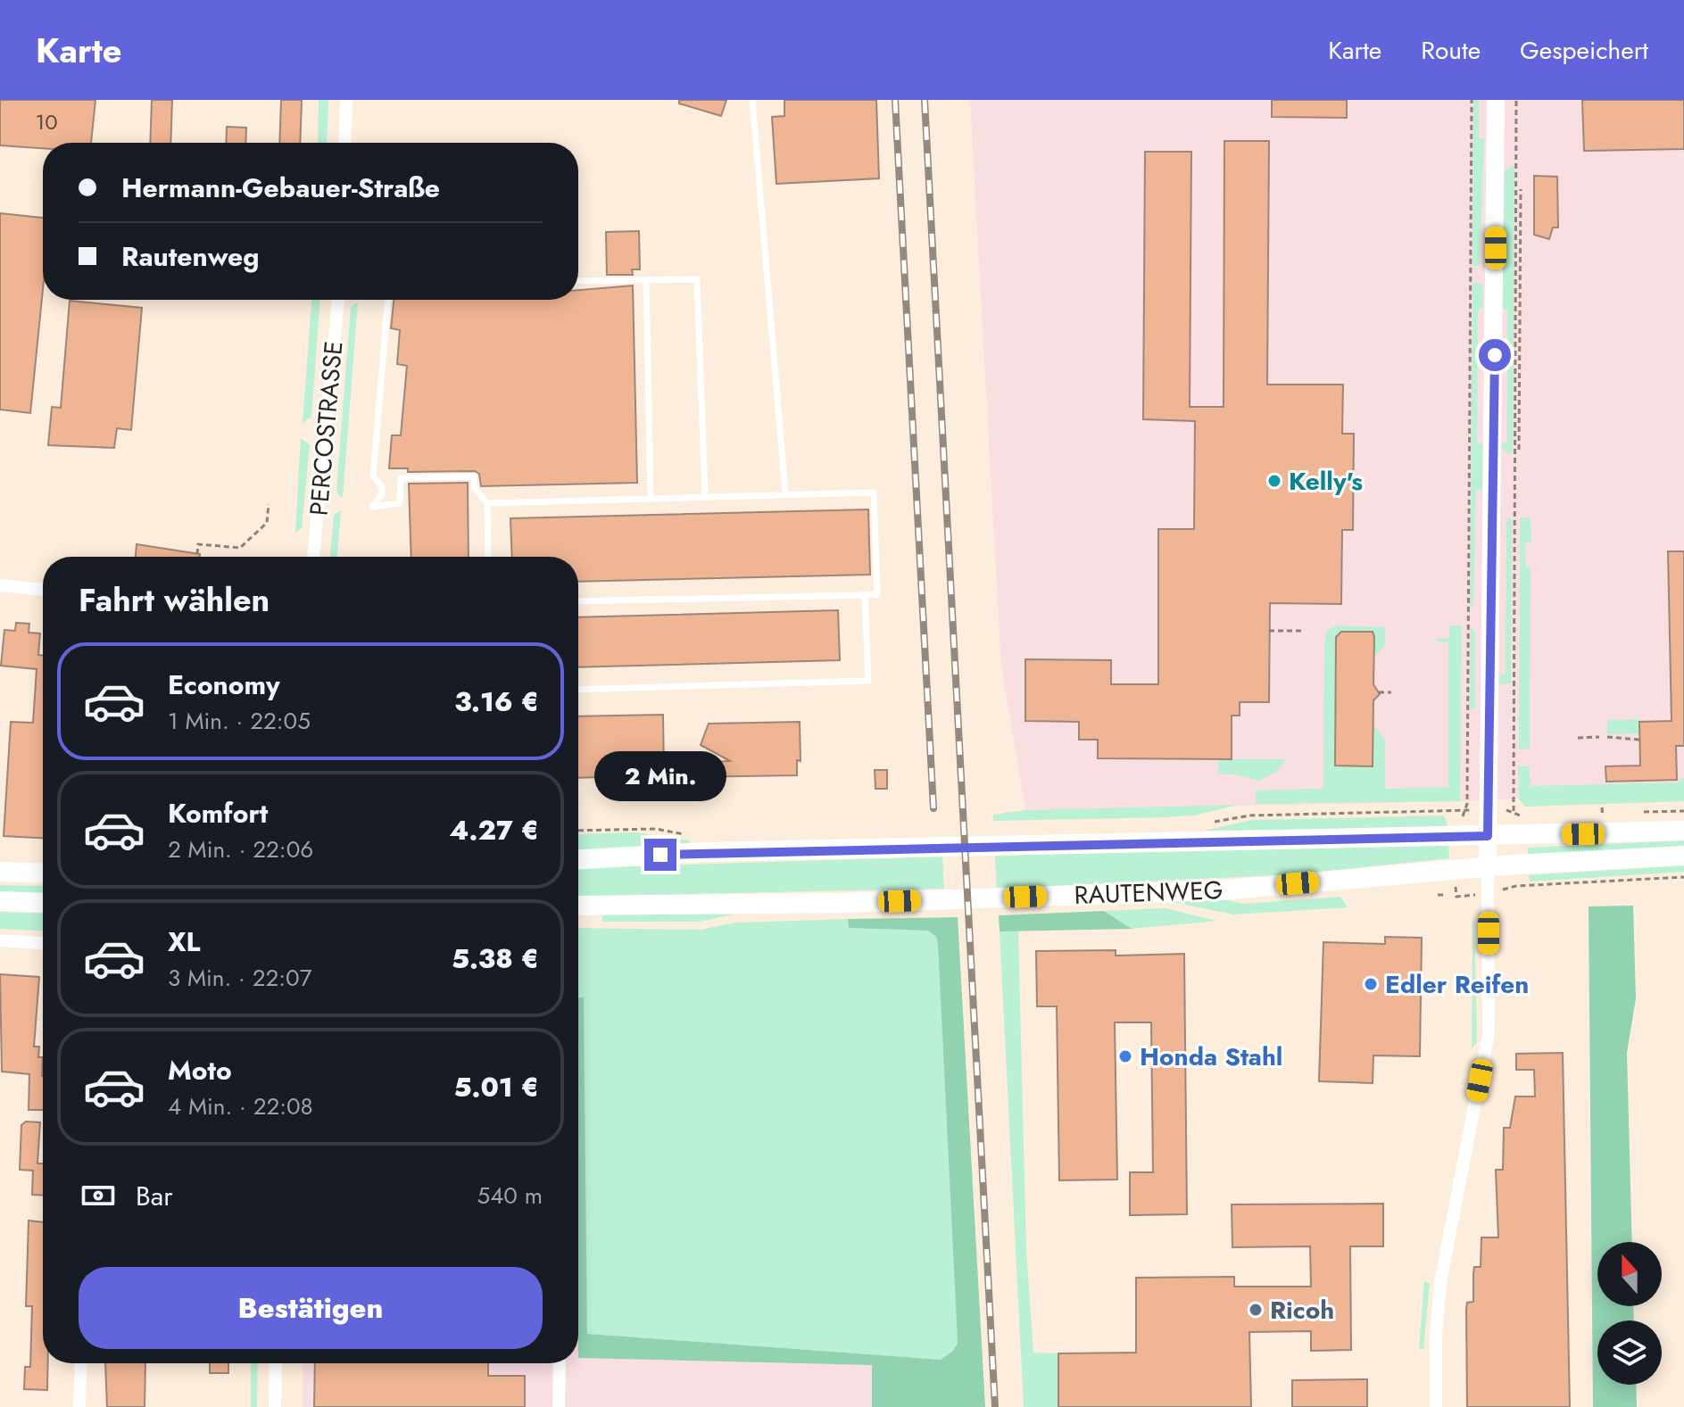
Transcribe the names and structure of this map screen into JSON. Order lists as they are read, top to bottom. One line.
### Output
{"streets":{"main road":["RAUTENWEG"],"street":["PERCOSTRASSE"]},"places":["Kelly's","Edler Reifen","Honda Stahl","Ricoh"],"house_numbers":["10"],"north":"top","page":{"header":"Karte","nav":["Karte","Route","Gespeichert"],"banner":["Hermann-Gebauer-Straße","Rautenweg"],"heading":"Fahrt wählen","list":[{"name":"Economy","note":"1 Min. · 22:05","value":"3.16 €"},{"name":"Komfort","note":"2 Min. · 22:06","value":"4.27 €"},{"name":"XL","note":"3 Min. · 22:07","value":"5.38 €"},{"name":"Moto","note":"4 Min. · 22:08","value":"5.01 €"}],"bubble":"2 Min.","pay":["Bar","540 m"],"buttons":"Bestätigen"}}
